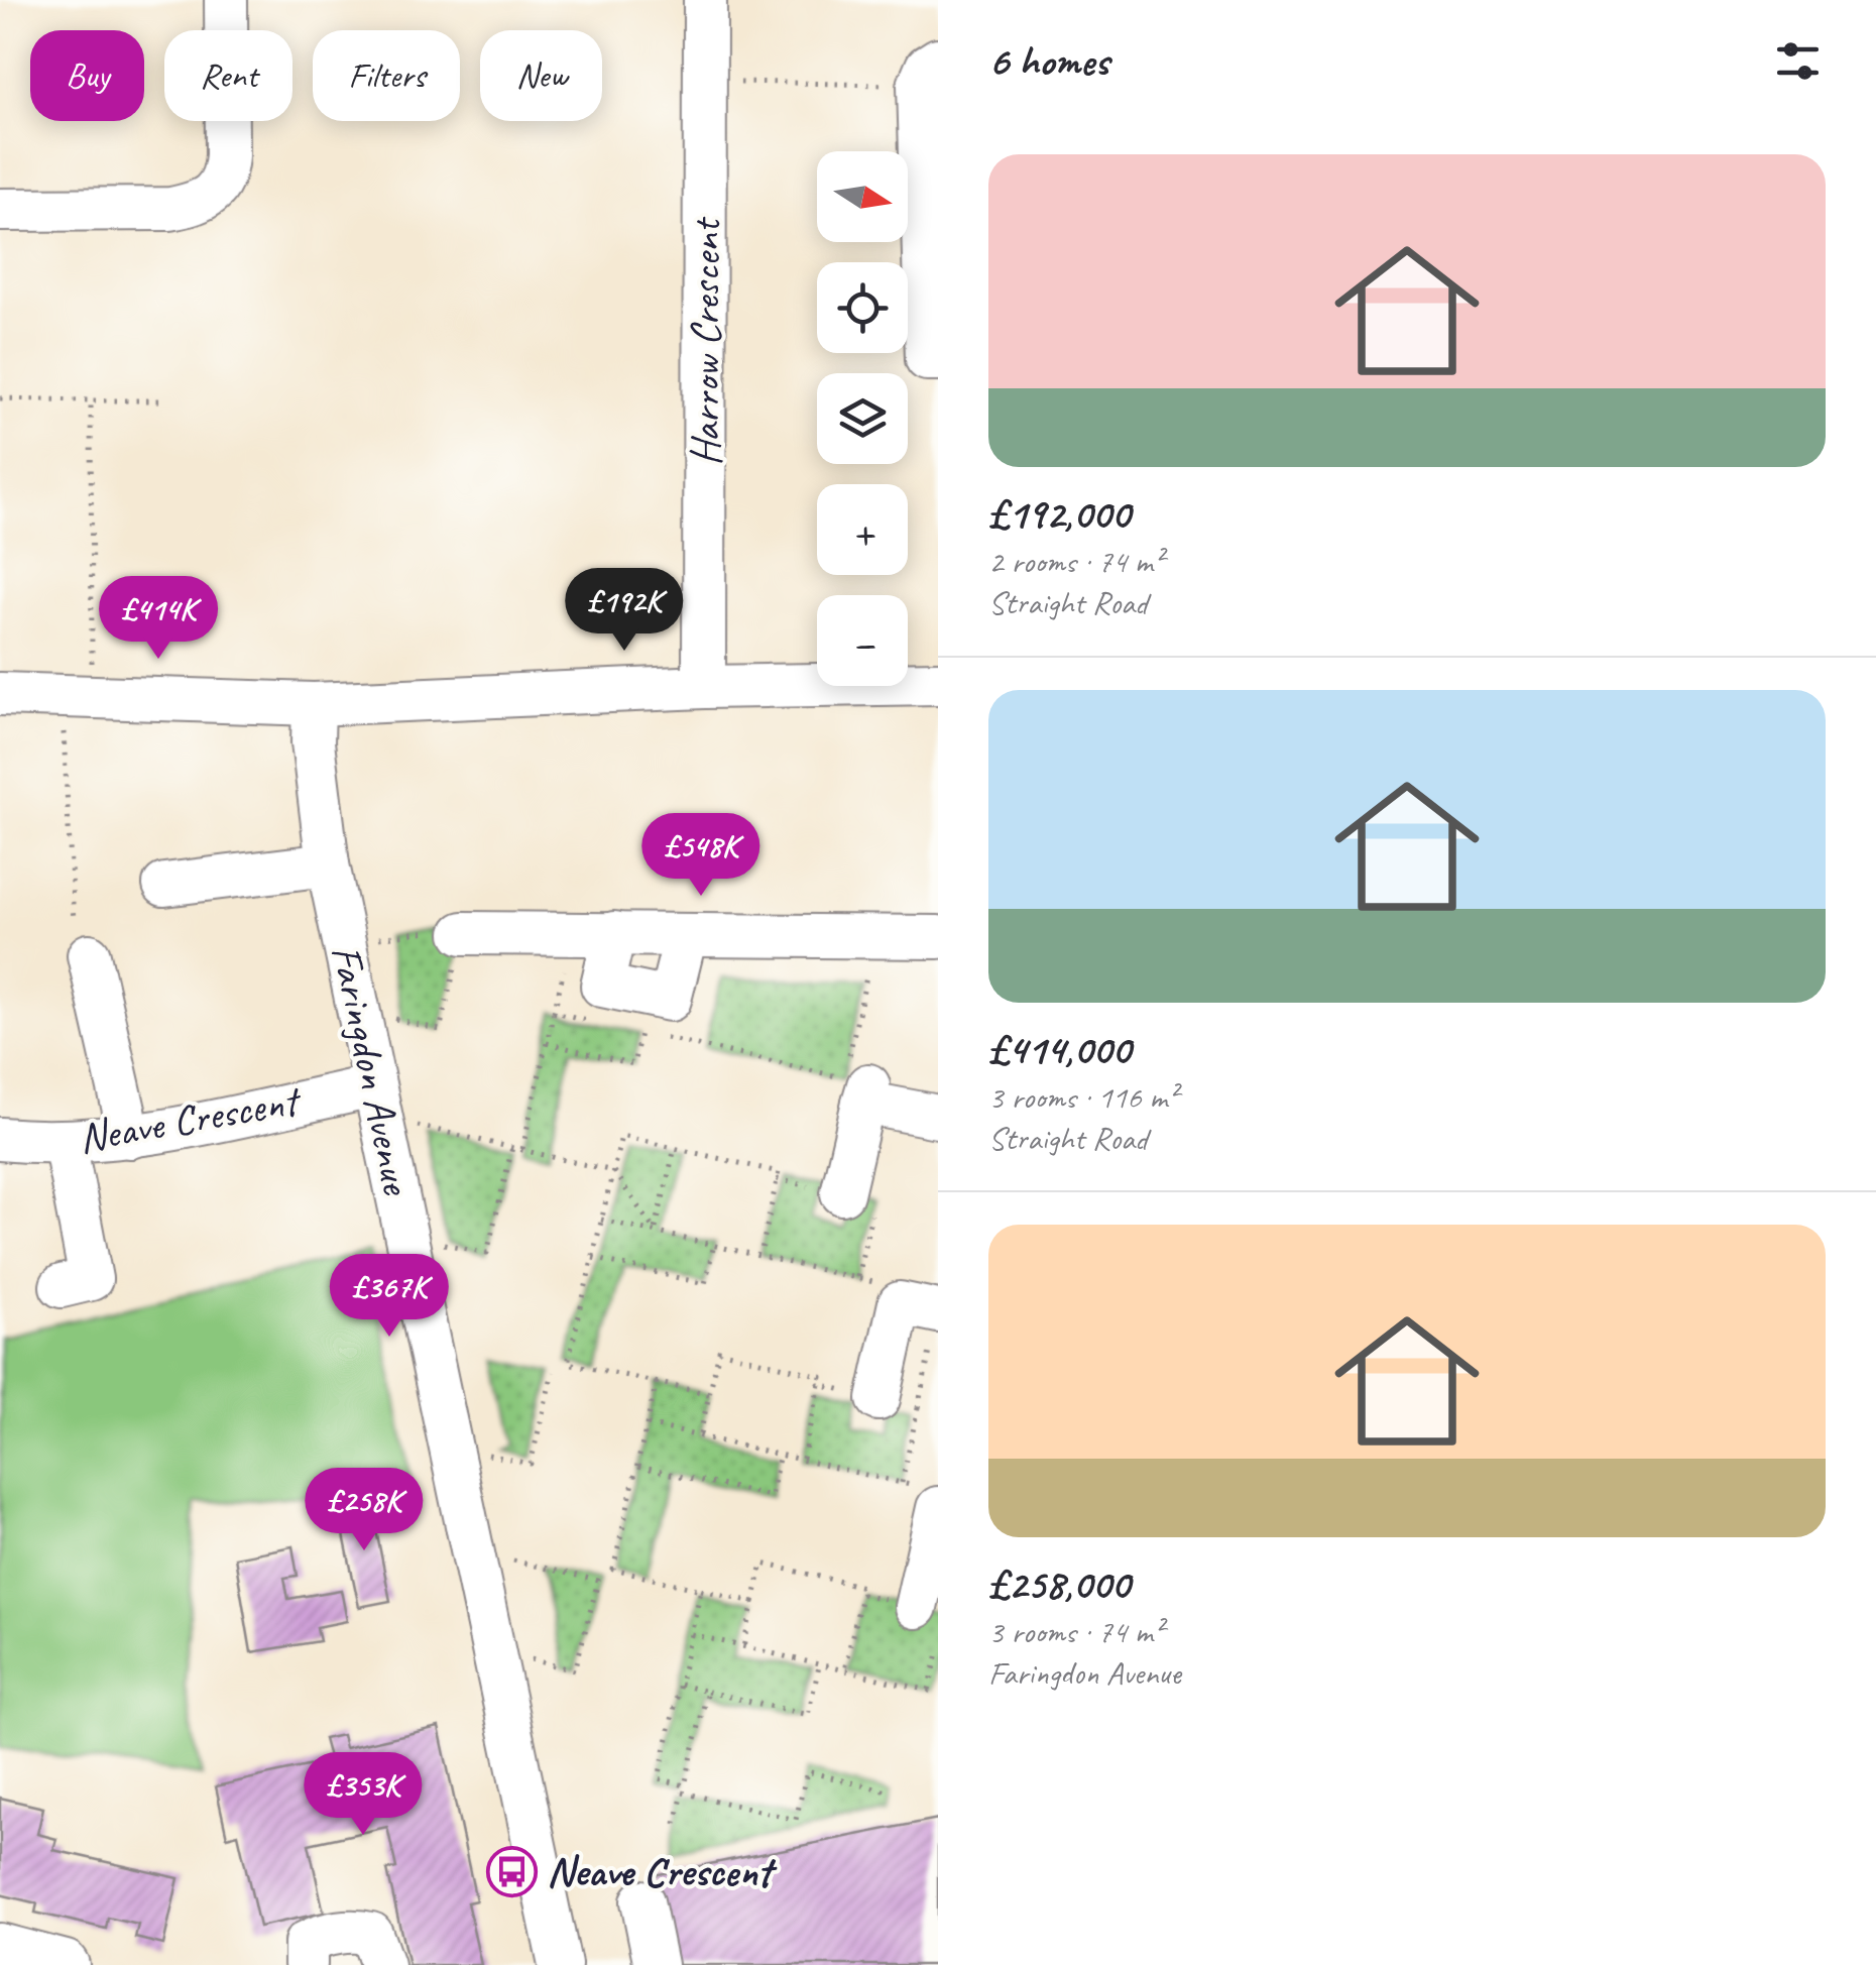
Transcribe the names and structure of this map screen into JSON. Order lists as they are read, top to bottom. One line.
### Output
{"streets":{"street":["Harrow Crescent","Faringdon Avenue","Neave Crescent"]},"crossings":[["Faringdon Avenue","Neave Crescent"]],"places":{"bus stop":["Neave Crescent"]},"north":"right","page":{"heading":"6 homes","chip":["Buy","Rent","Filters","New"],"list":[{"name":"£192,000","note":"2 rooms · 74 m² · Straight Road"},{"name":"£414,000","note":"3 rooms · 116 m² · Straight Road"},{"name":"£258,000","note":"3 rooms · 74 m² · Faringdon Avenue"}],"map_buttons":["+","−"],"price":["£192K","£414K","£548K","£367K","£258K","£353K"]}}
